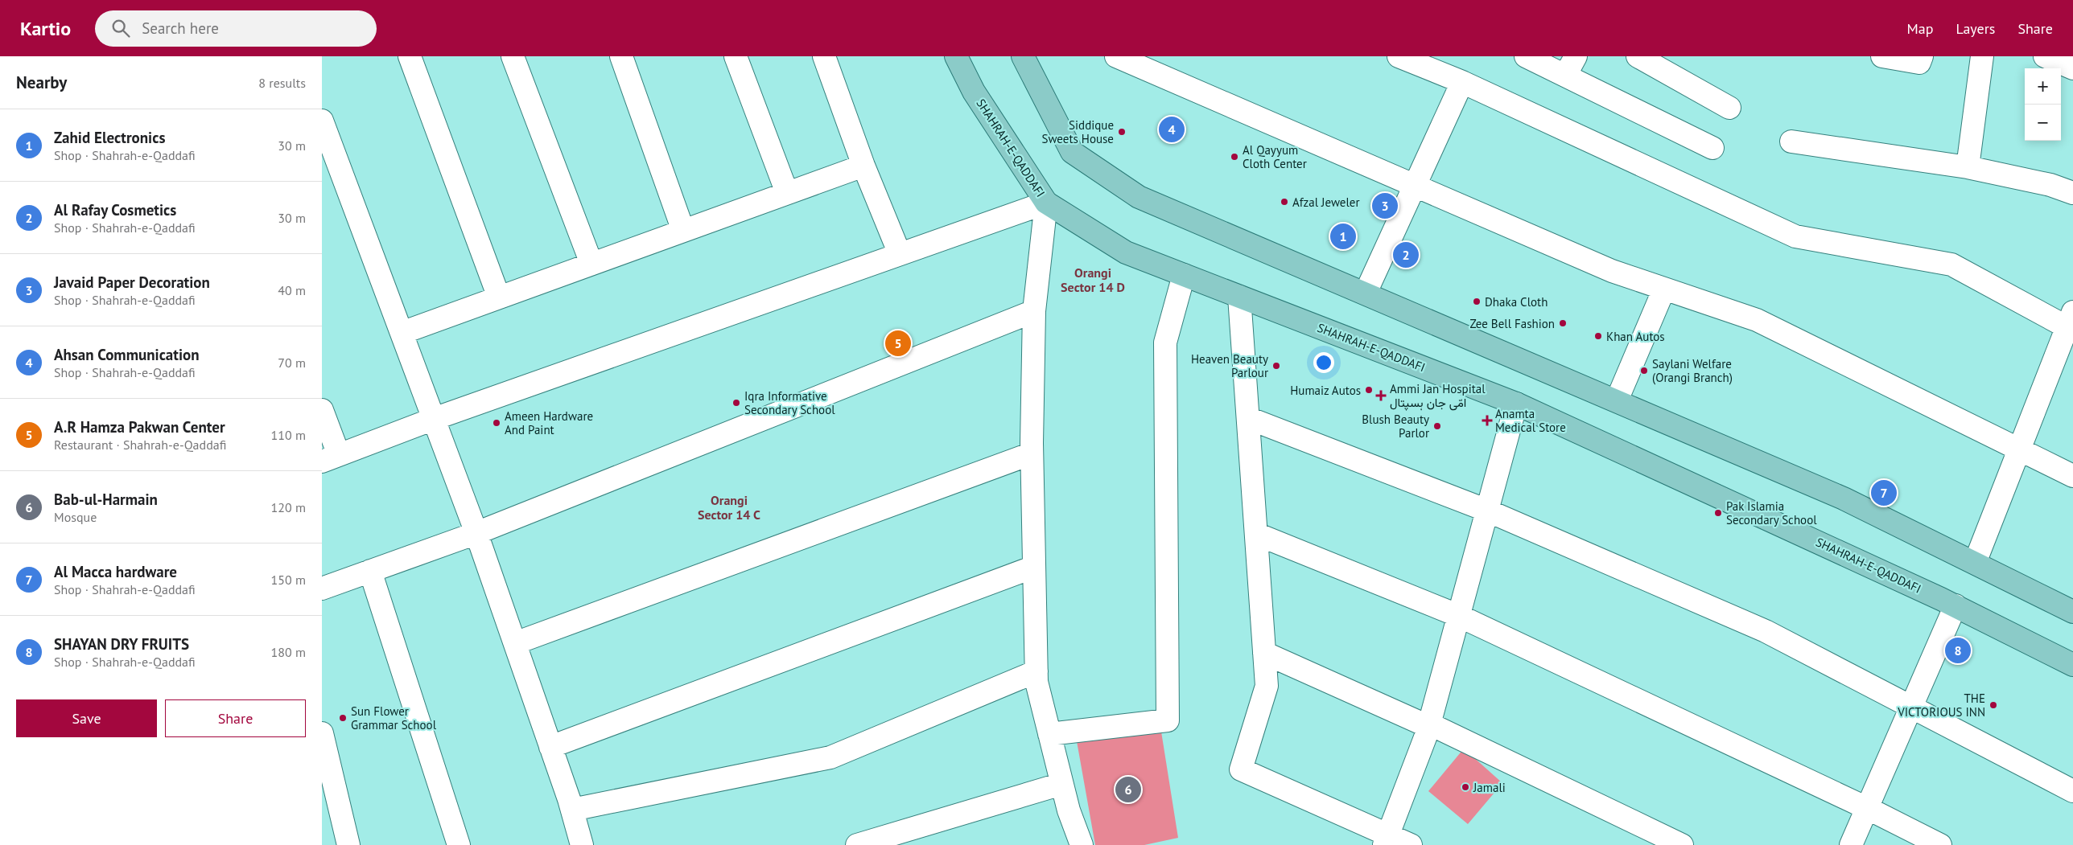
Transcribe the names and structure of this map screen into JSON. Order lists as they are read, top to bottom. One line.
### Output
{"streets":{"main road":["SHAHRAH-E-QADDAFI"]},"districts":["Orangi Sector 14 D","Orangi Sector 14 C"],"places":{"other":["Siddique Sweets House","Al Qayyum Cloth Center","Afzal Jeweler","Dhaka Cloth","Zee Bell Fashion","Khan Autos","Heaven Beauty Parlour","Saylani Welfare (Orangi Branch)","Humaiz Autos","Iqra Informative Secondary School","Ameen Hardware And Paint","Blush Beauty Parlor","Pak Islamia Secondary School","THE VICTORIOUS INN","Sun Flower Grammar School","Jamali"],"health":["Ammi Jan Hospital امّی جان ہسپتال","Anamta Medical Store"]},"page":{"header":"Kartio","search":"Search here","nav":["Map","Layers","Share"],"heading":["Nearby","8 results"],"map_buttons":["+","−"],"list":[{"mark":"1","name":"Zahid Electronics","note":"Shop · Shahrah-e-Qaddafi","value":"30 m"},{"mark":"2","name":"Al Rafay Cosmetics","note":"Shop · Shahrah-e-Qaddafi","value":"30 m"},{"mark":"3","name":"Javaid Paper Decoration","note":"Shop · Shahrah-e-Qaddafi","value":"40 m"},{"mark":"4","name":"Ahsan Communication","note":"Shop · Shahrah-e-Qaddafi","value":"70 m"},{"mark":"5","name":"A.R Hamza Pakwan Center","note":"Restaurant · Shahrah-e-Qaddafi","value":"110 m"},{"mark":"6","name":"Bab-ul-Harmain","note":"Mosque","value":"120 m"},{"mark":"7","name":"Al Macca hardware","note":"Shop · Shahrah-e-Qaddafi","value":"150 m"},{"mark":"8","name":"SHAYAN DRY FRUITS","note":"Shop · Shahrah-e-Qaddafi","value":"180 m"}],"pins":["4","3","1","2","5","7","8","6"],"buttons":["Save","Share"]}}
